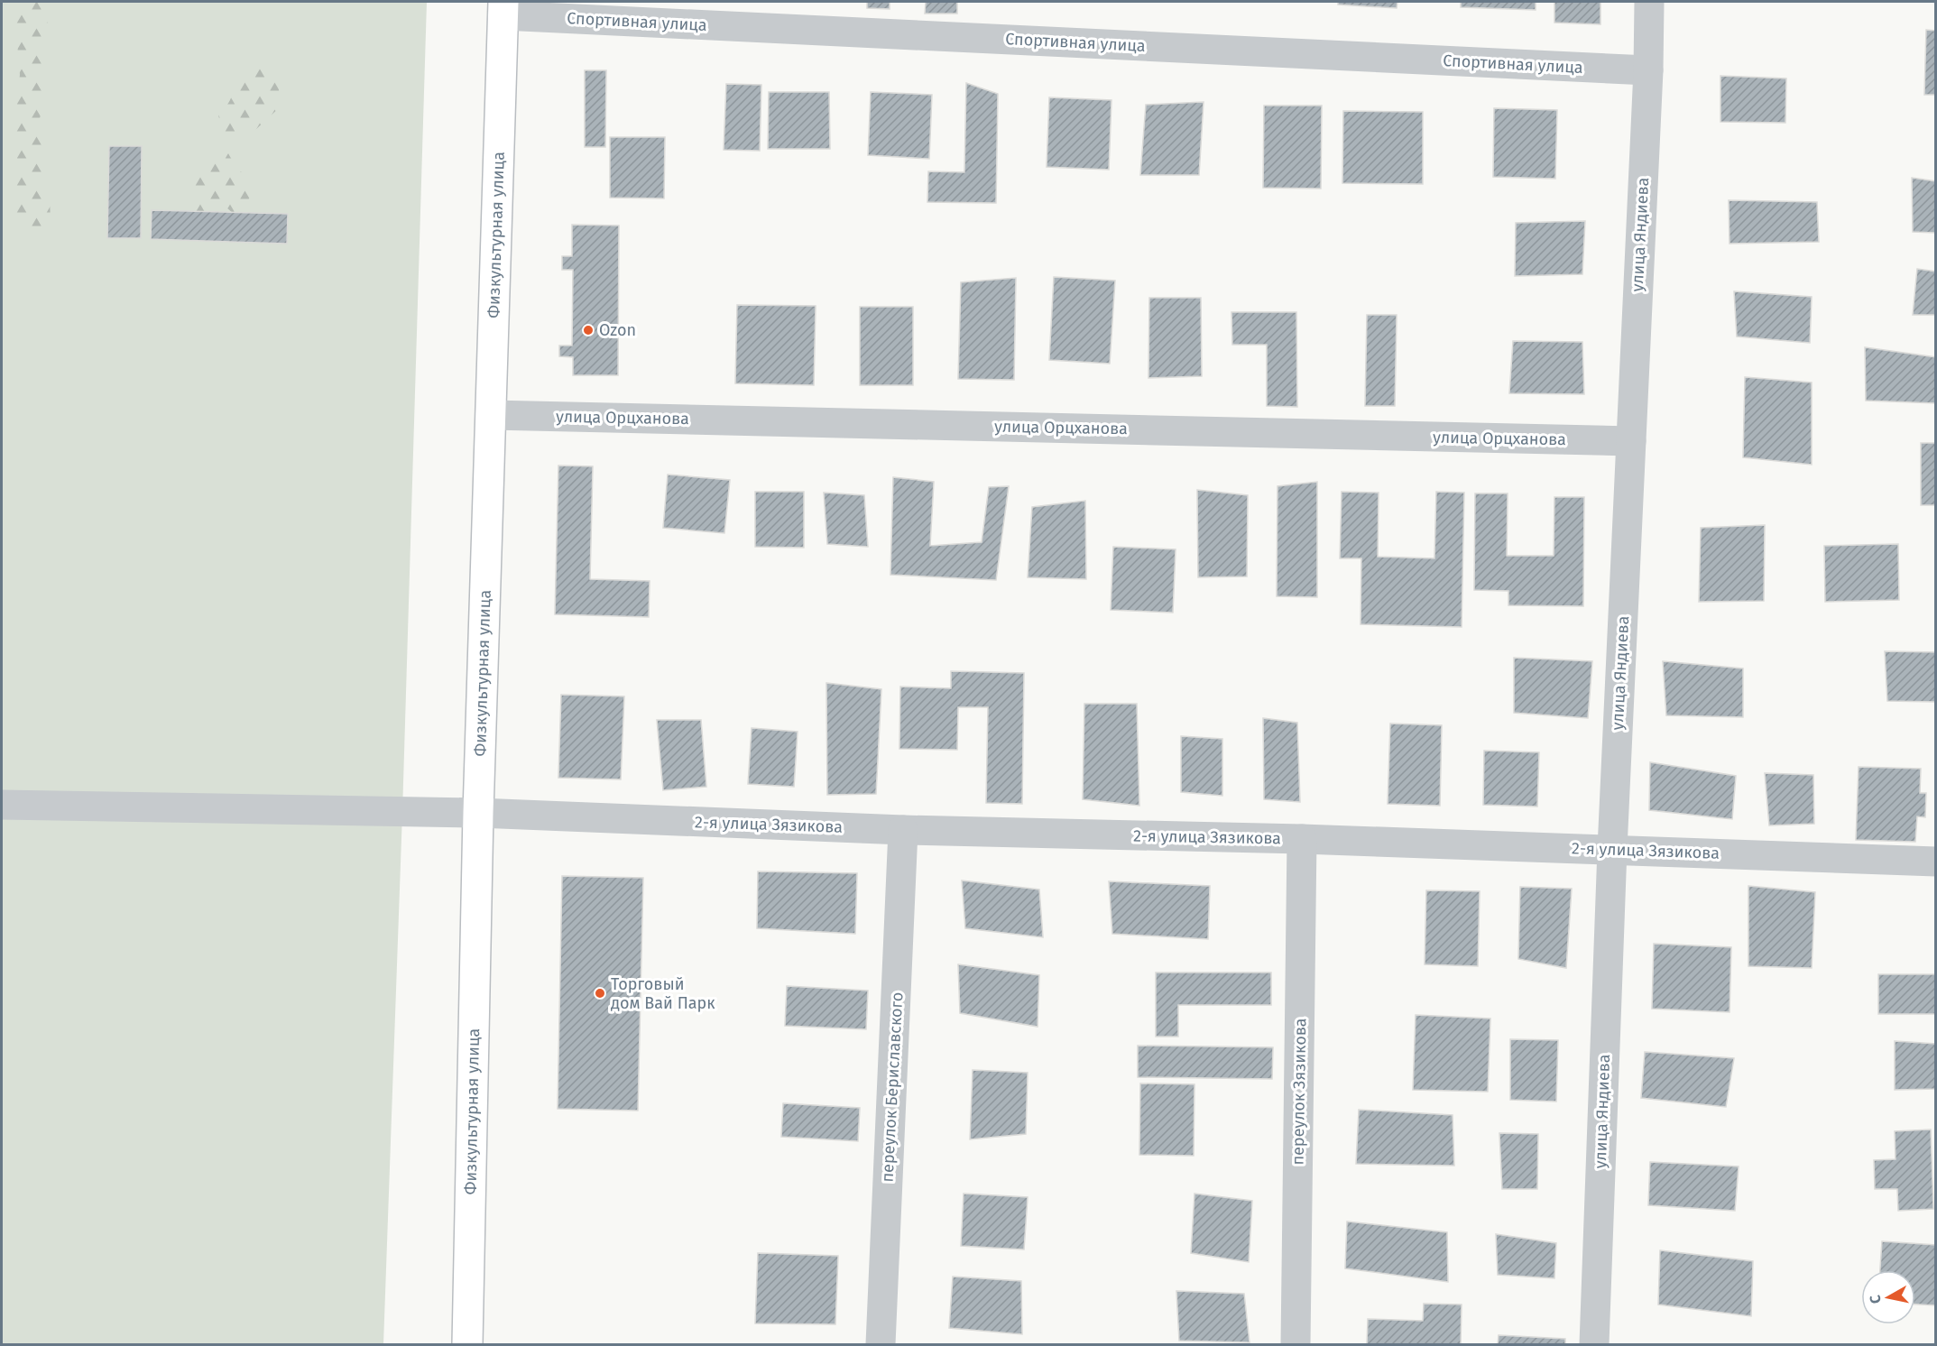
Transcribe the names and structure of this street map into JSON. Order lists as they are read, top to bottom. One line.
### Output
{"streets":{"main road":["Физкультурная улица"],"street":["Спортивная улица","улица Яндиева","улица Орцханова","2-я улица Зязикова","переулок Бериславского","переулок Зязикова"]},"crossings":[["Спортивная улица","Физкультурная улица"],["Спортивная улица","улица Яндиева"],["Физкультурная улица","улица Орцханова"],["Физкультурная улица","2-я улица Зязикова"],["улица Яндиева","улица Орцханова"],["улица Яндиева","2-я улица Зязикова"],["2-я улица Зязикова","переулок Бериславского"],["2-я улица Зязикова","переулок Зязикова"]],"places":["Ozon","Торговый дом Вай Парк"],"north":"left"}
